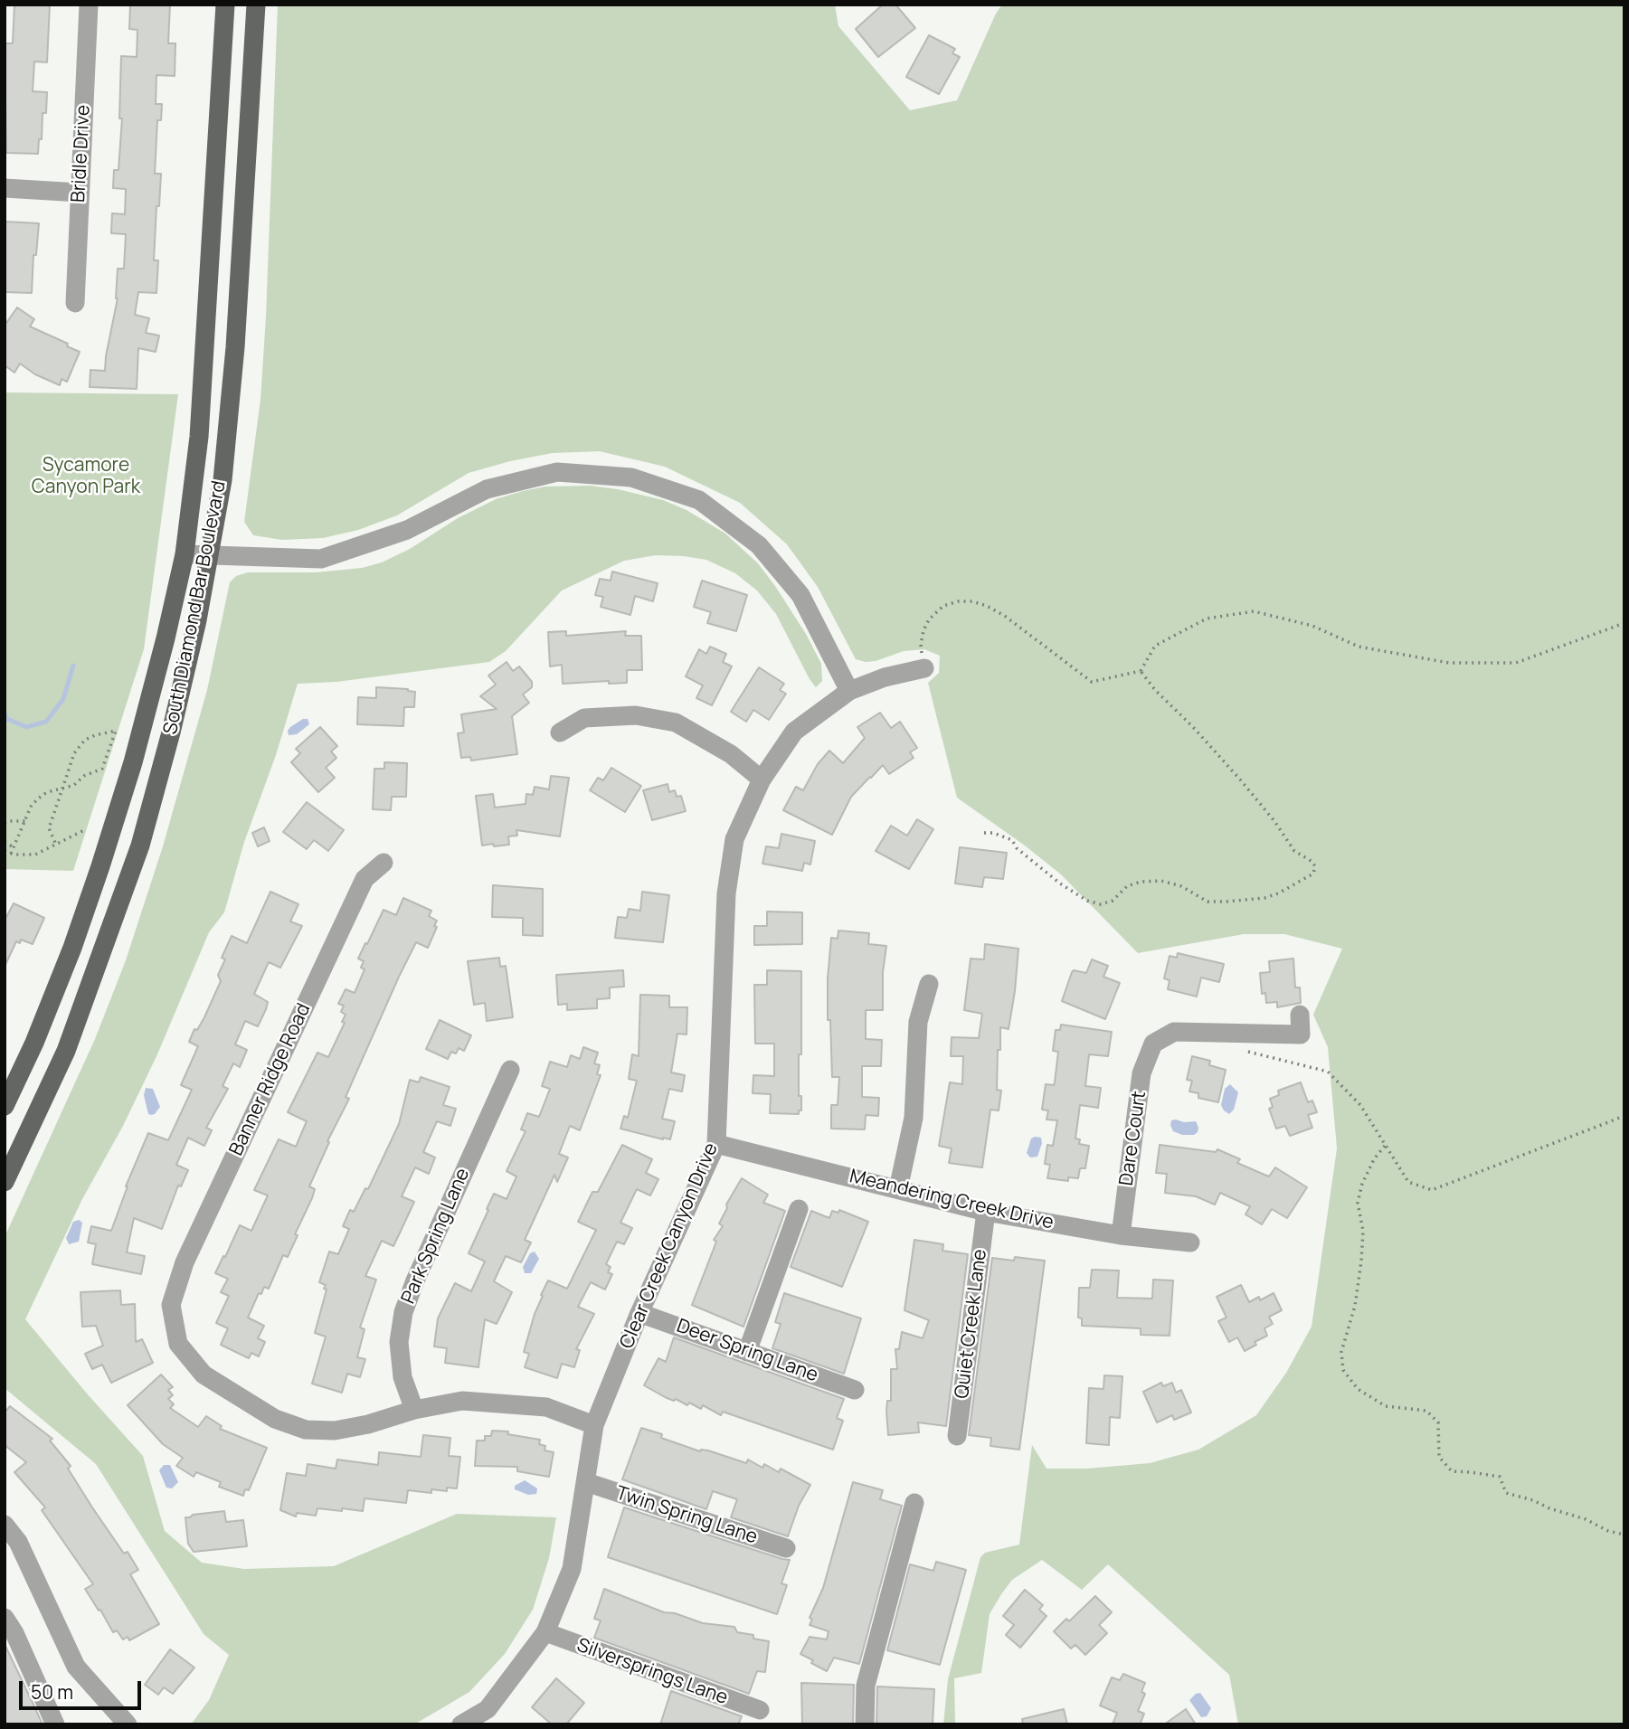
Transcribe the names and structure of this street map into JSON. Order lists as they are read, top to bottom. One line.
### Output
{"streets":{"main road":["South Diamond Bar Boulevard"],"street":["Bridle Drive","Banner Ridge Road","Dare Court","Meandering Creek Drive","Park Spring Lane","Clear Creek Canyon Drive","Quiet Creek Lane","Deer Spring Lane","Twin Spring Lane","Silversprings Lane"]},"crossings":[["Banner Ridge Road","Park Spring Lane"],["Dare Court","Meandering Creek Drive"],["Meandering Creek Drive","Clear Creek Canyon Drive"],["Meandering Creek Drive","Quiet Creek Lane"],["Clear Creek Canyon Drive","Deer Spring Lane"],["Clear Creek Canyon Drive","Twin Spring Lane"],["Clear Creek Canyon Drive","Silversprings Lane"]],"parks":["Sycamore Canyon Park"],"scale_bar":"50 m"}
